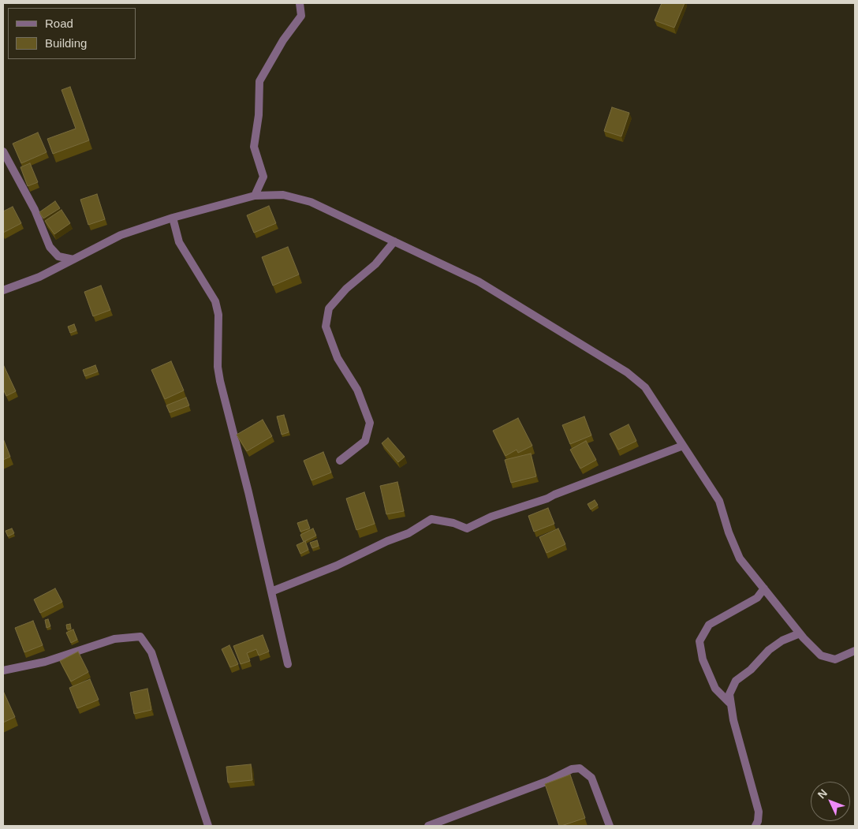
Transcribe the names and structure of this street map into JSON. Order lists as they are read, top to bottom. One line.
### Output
{"legend":["Road","Building"],"north":"top left"}
